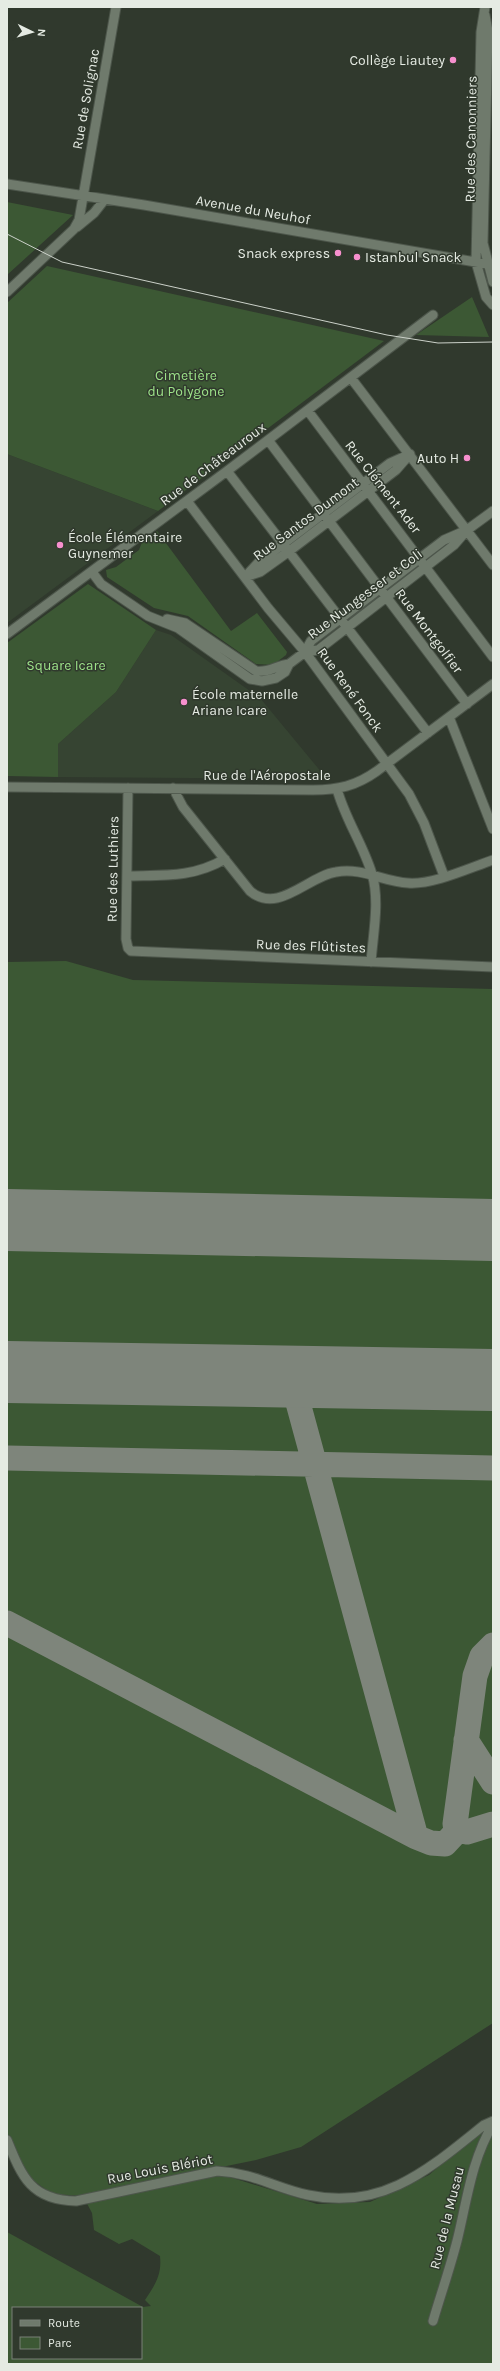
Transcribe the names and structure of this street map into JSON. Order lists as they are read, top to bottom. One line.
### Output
{"streets":{"street":["Rue de Solignac","Rue des Canonniers","Avenue du Neuhof","Rue de Châteauroux","Rue Clément Ader","Rue Santos Dumont","Rue Nungesser et Coli","Rue Montgolfier","Rue René Fonck","Rue de l'Aéropostale","Rue des Luthiers","Rue des Flûtistes","Rue Louis Blériot","Rue de la Musau"]},"crossings":[["Rue de Solignac","Avenue du Neuhof"],["Rue des Canonniers","Avenue du Neuhof"],["Rue de Châteauroux","Rue Clément Ader"],["Rue de Châteauroux","Rue Nungesser et Coli"],["Rue de Châteauroux","Rue Montgolfier"],["Rue de Châteauroux","Rue René Fonck"],["Rue Clément Ader","Rue Santos Dumont"],["Rue Clément Ader","Rue Nungesser et Coli"],["Rue Santos Dumont","Rue Montgolfier"],["Rue Santos Dumont","Rue René Fonck"],["Rue Nungesser et Coli","Rue Montgolfier"],["Rue Nungesser et Coli","Rue René Fonck"],["Rue Montgolfier","Rue de l'Aéropostale"],["Rue René Fonck","Rue de l'Aéropostale"],["Rue de l'Aéropostale","Rue des Luthiers"],["Rue des Luthiers","Rue des Flûtistes"]],"parks":["Cimetière du Polygone","Square Icare"],"places":["Collège Liautey","Snack express","Istanbul Snack","Auto H","École Élémentaire Guynemer","École maternelle Ariane Icare"],"legend":["Route","Parc"],"north":"right"}
